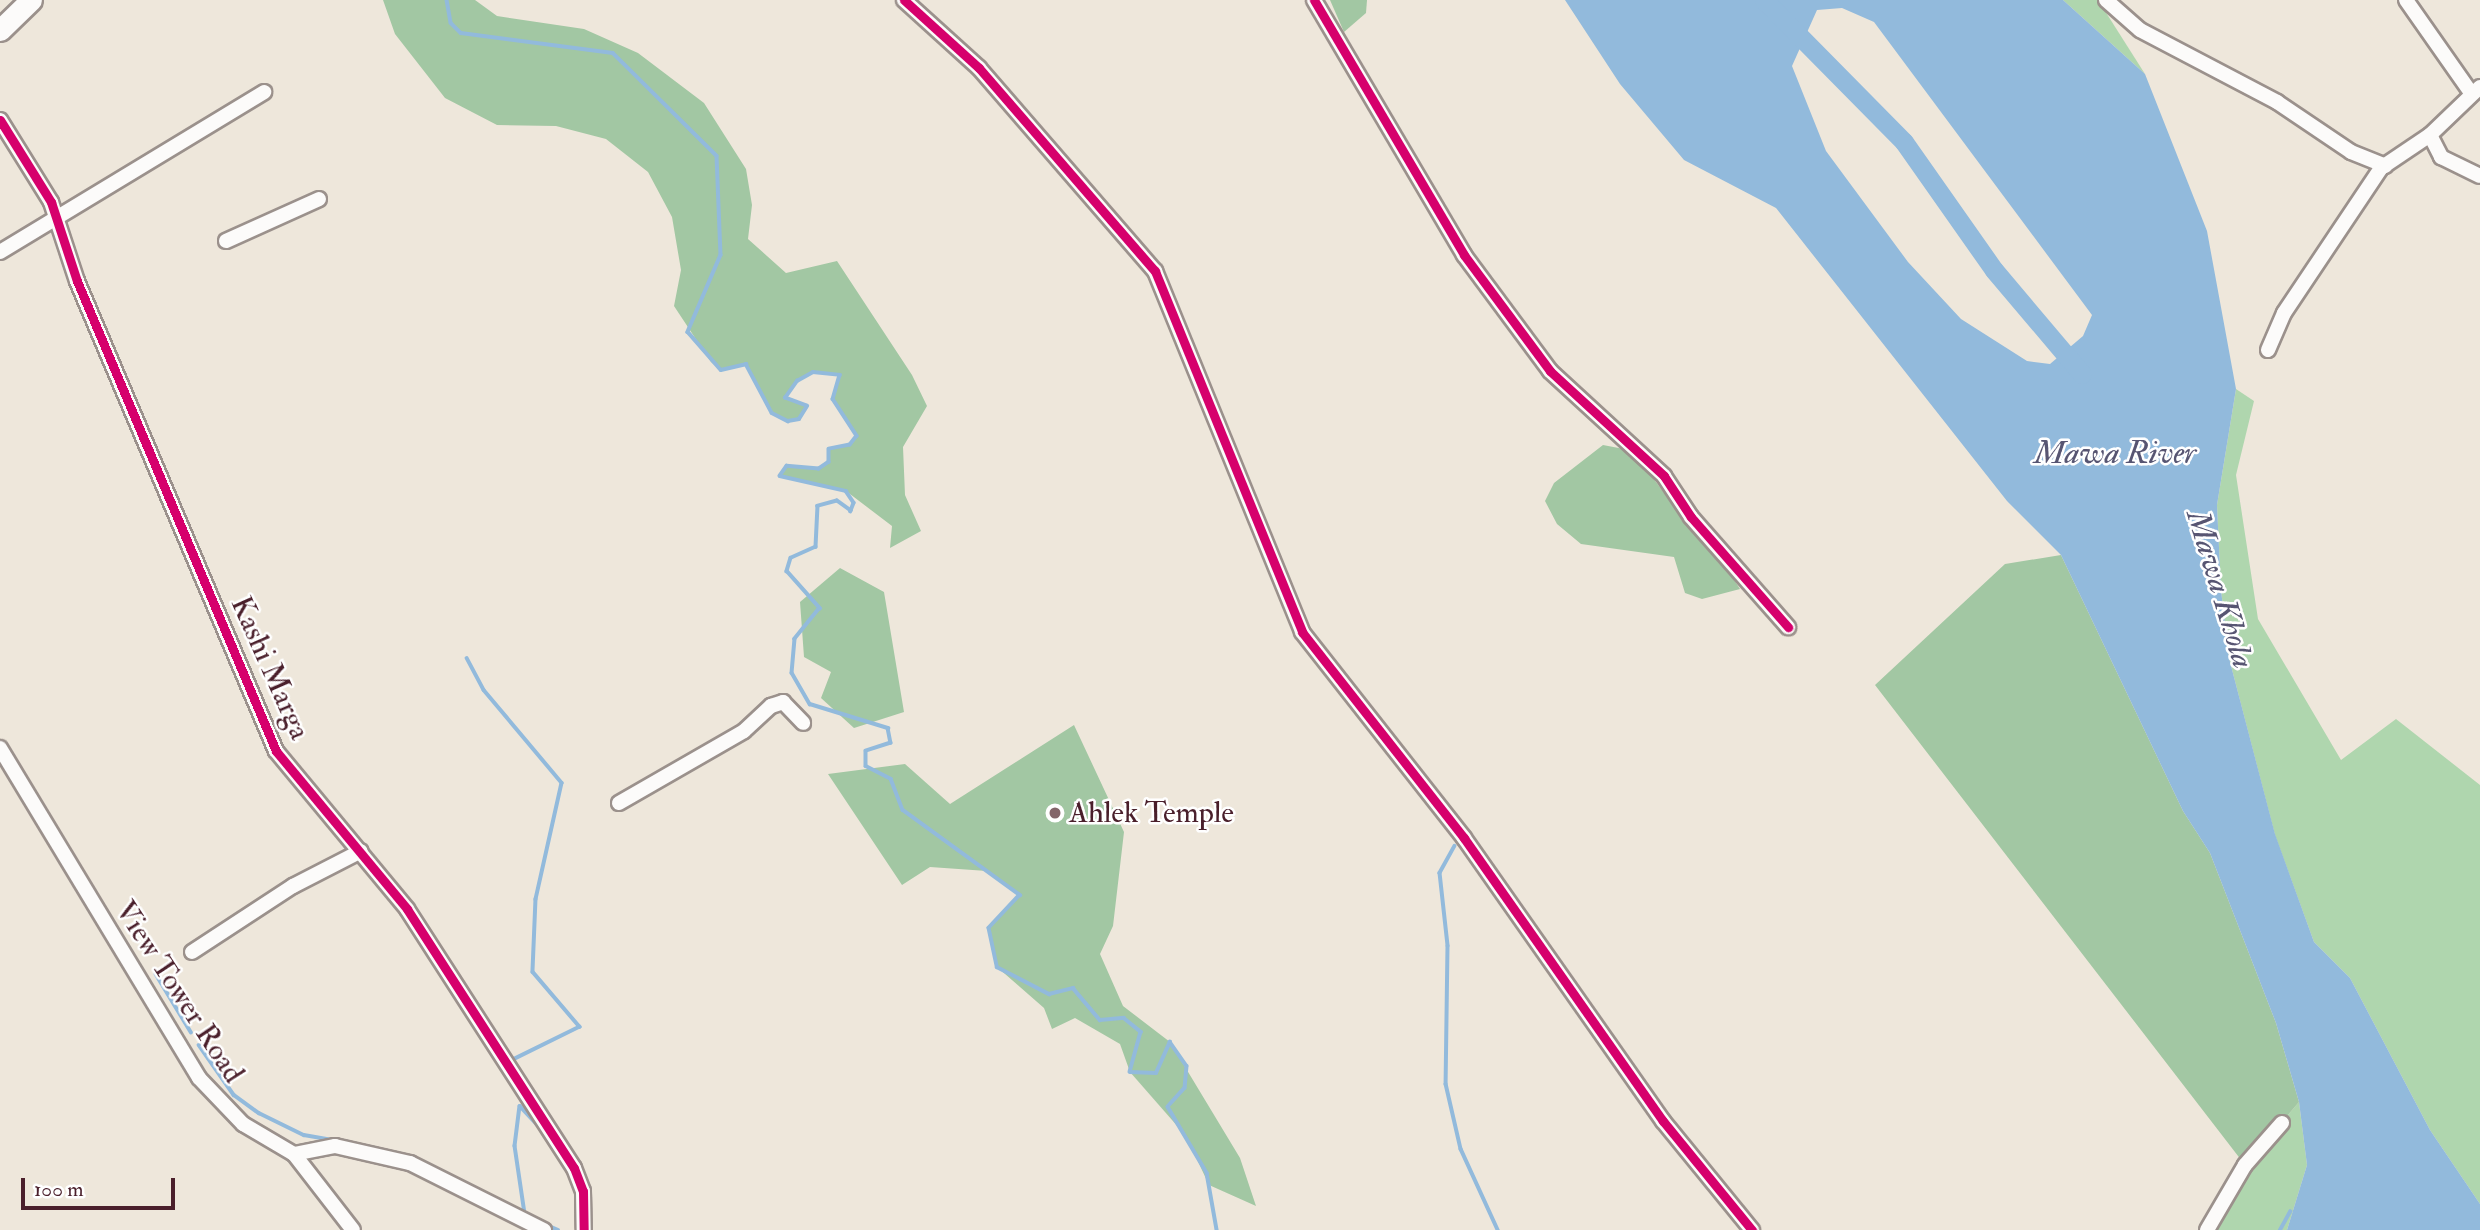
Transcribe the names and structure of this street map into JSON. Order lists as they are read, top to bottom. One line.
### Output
{"streets":{"street":["Kashi Marga","View Tower Road"]},"water":["Mawa River","Mawa Khola"],"places":["Ahlek Temple"],"scale_bar":"100 m"}
